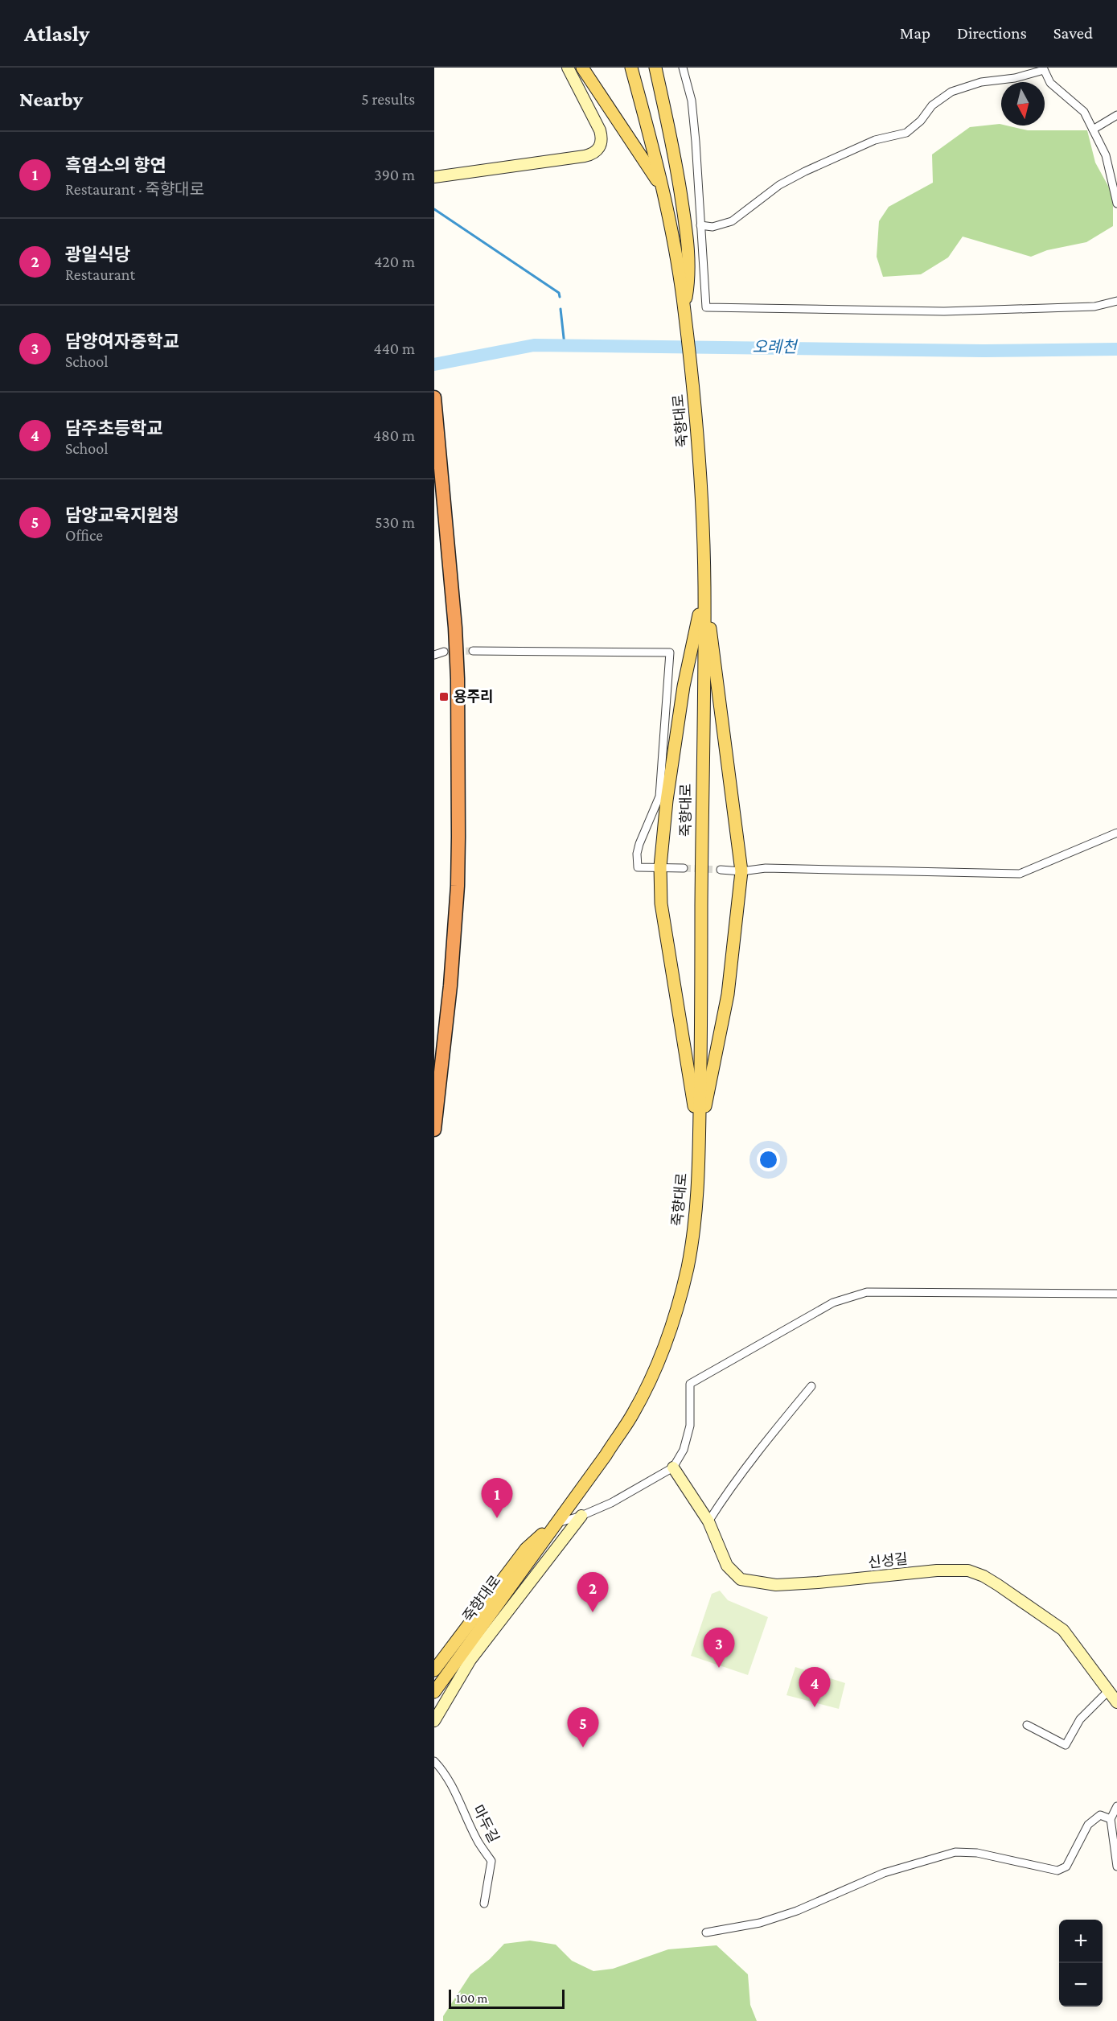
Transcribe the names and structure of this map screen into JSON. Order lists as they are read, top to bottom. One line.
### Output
{"streets":{"main road":["죽향대로"],"street":["신성길","마두길"]},"water":["오례천"],"places":{"transit":["용주리"]},"scale_bar":"100 m","north":"bottom","page":{"header":"Atlasly","nav":["Map","Directions","Saved"],"heading":["Nearby","5 results"],"list":[{"mark":"1","name":"흑염소의 향연","note":"Restaurant · 죽향대로","value":"390 m"},{"mark":"2","name":"광일식당","note":"Restaurant","value":"420 m"},{"mark":"3","name":"담양여자중학교","note":"School","value":"440 m"},{"mark":"4","name":"담주초등학교","note":"School","value":"480 m"},{"mark":"5","name":"담양교육지원청","note":"Office","value":"530 m"}],"pins":["1","2","3","4","5"],"map_buttons":["+","−"],"scale":"100 m"}}
